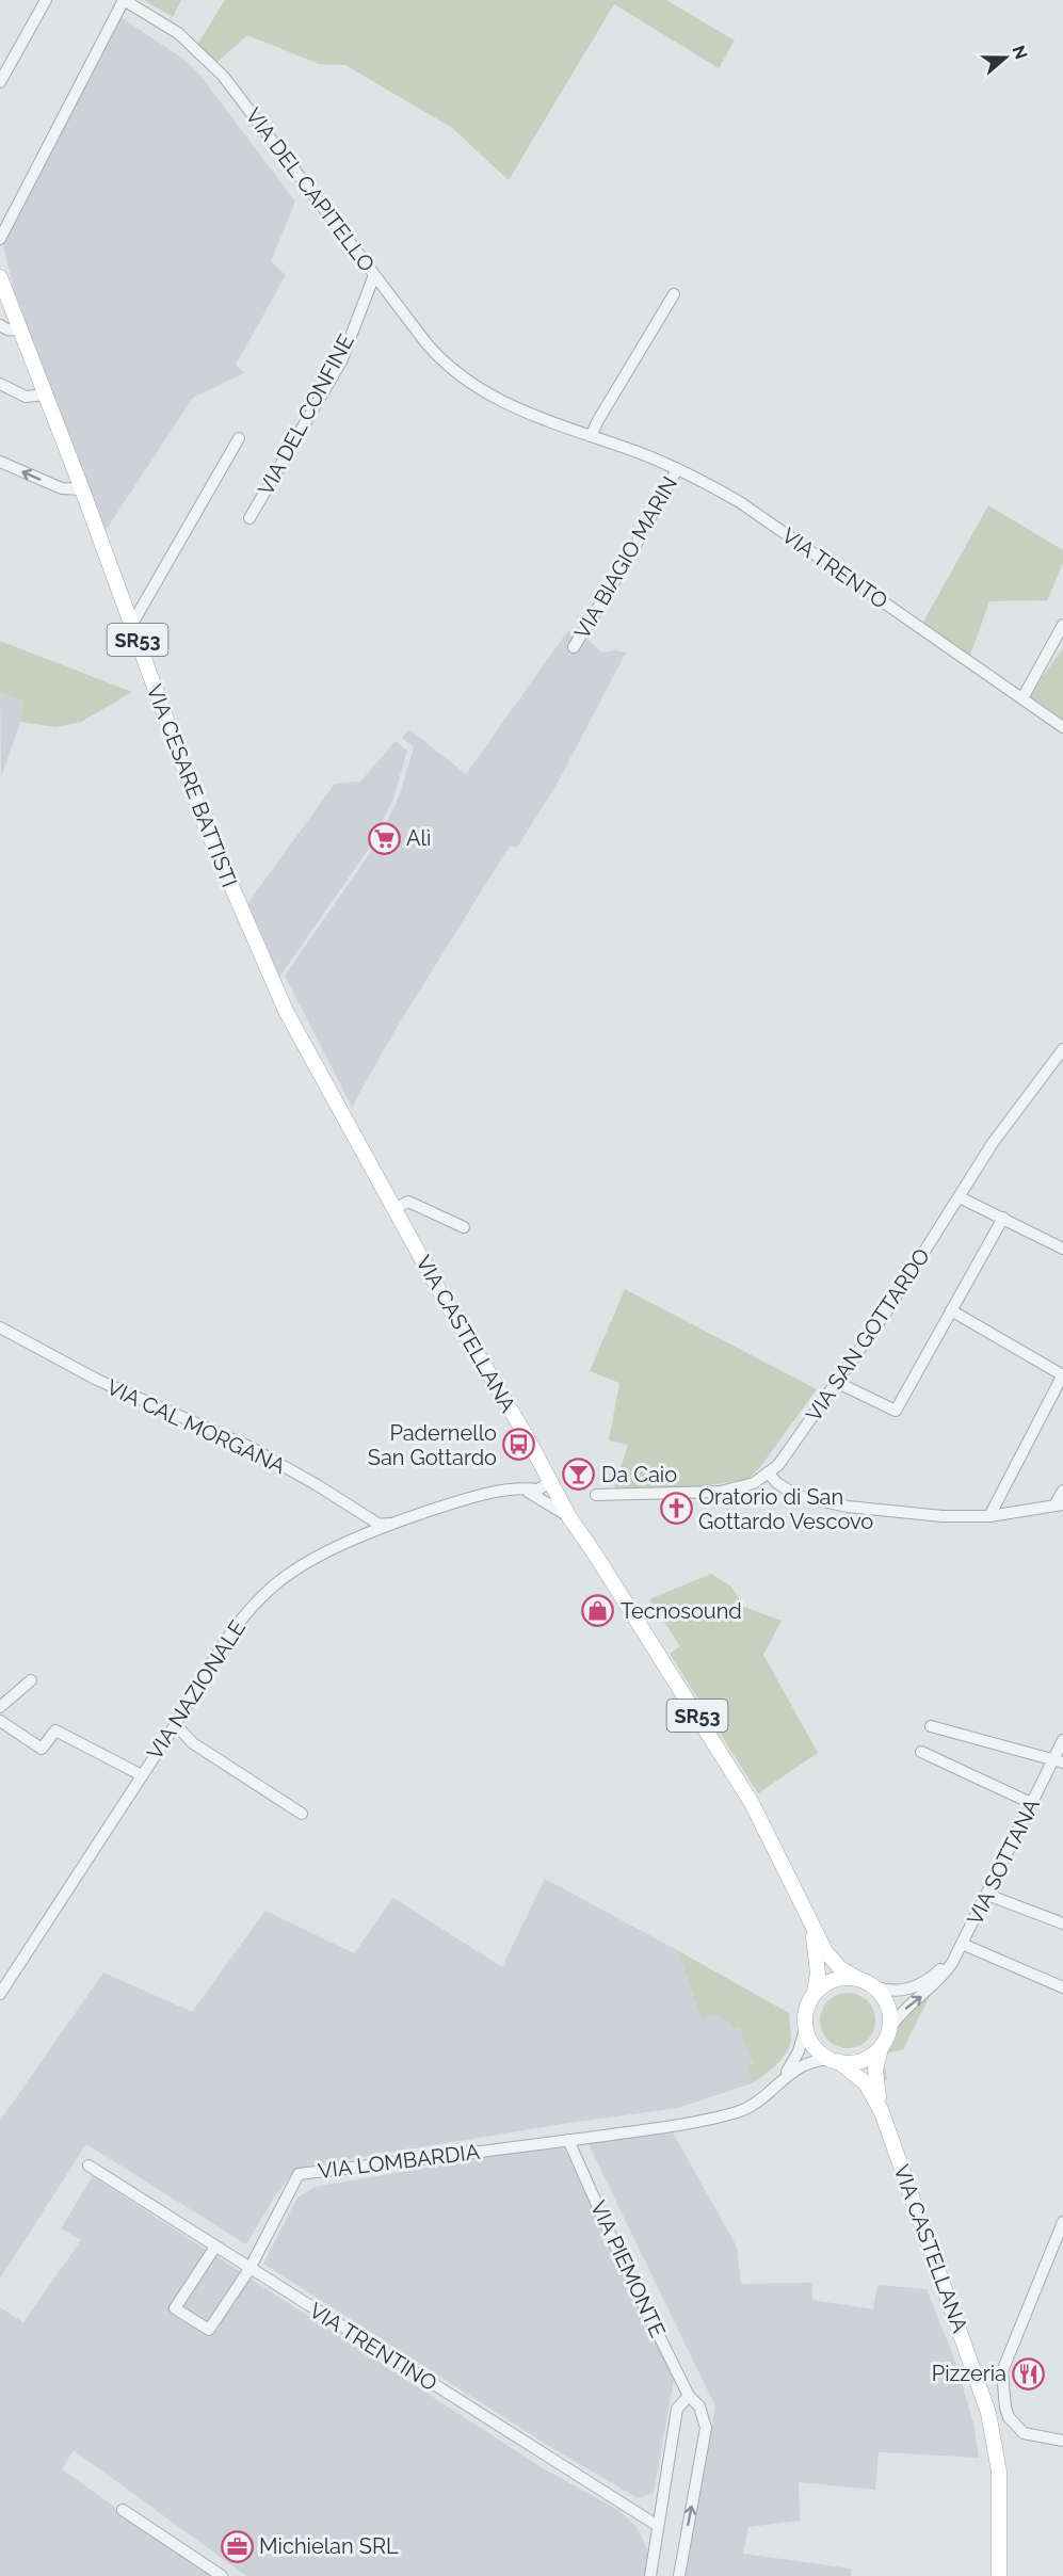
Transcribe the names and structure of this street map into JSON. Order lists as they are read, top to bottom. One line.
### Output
{"streets":{"main road":["SR53","VIA CESARE BATTISTI","VIA CASTELLANA"],"street":["VIA DEL CAPITELLO","VIA DEL CONFINE","VIA BIAGIO MARIN","VIA TRENTO","VIA SAN GOTTARDO","VIA CAL MORGANA","VIA NAZIONALE","VIA SOTTANA","VIA LOMBARDIA","VIA PIEMONTE","VIA TRENTINO"]},"crossings":[["VIA DEL CAPITELLO","VIA DEL CONFINE"],["VIA DEL CAPITELLO","VIA TRENTO"],["VIA BIAGIO MARIN","VIA TRENTO"],["SR53","VIA CASTELLANA"],["SR53","VIA SOTTANA"],["SR53","VIA LOMBARDIA"],["VIA CESARE BATTISTI","VIA CASTELLANA"],["VIA CASTELLANA","VIA NAZIONALE"],["VIA CASTELLANA","VIA SOTTANA"],["VIA CASTELLANA","VIA LOMBARDIA"],["VIA CAL MORGANA","VIA NAZIONALE"],["VIA SOTTANA","VIA LOMBARDIA"],["VIA LOMBARDIA","VIA PIEMONTE"],["VIA LOMBARDIA","VIA TRENTINO"]],"places":{"supermarket":["Alì"],"bus stop":["Padernello San Gottardo"],"bar":["Da Caio"],"church":["Oratorio di San Gottardo Vescovo"],"shop":["Tecnosound"],"restaurant":["Pizzeria"],"office":["Michielan SRL"]},"north":"right"}
